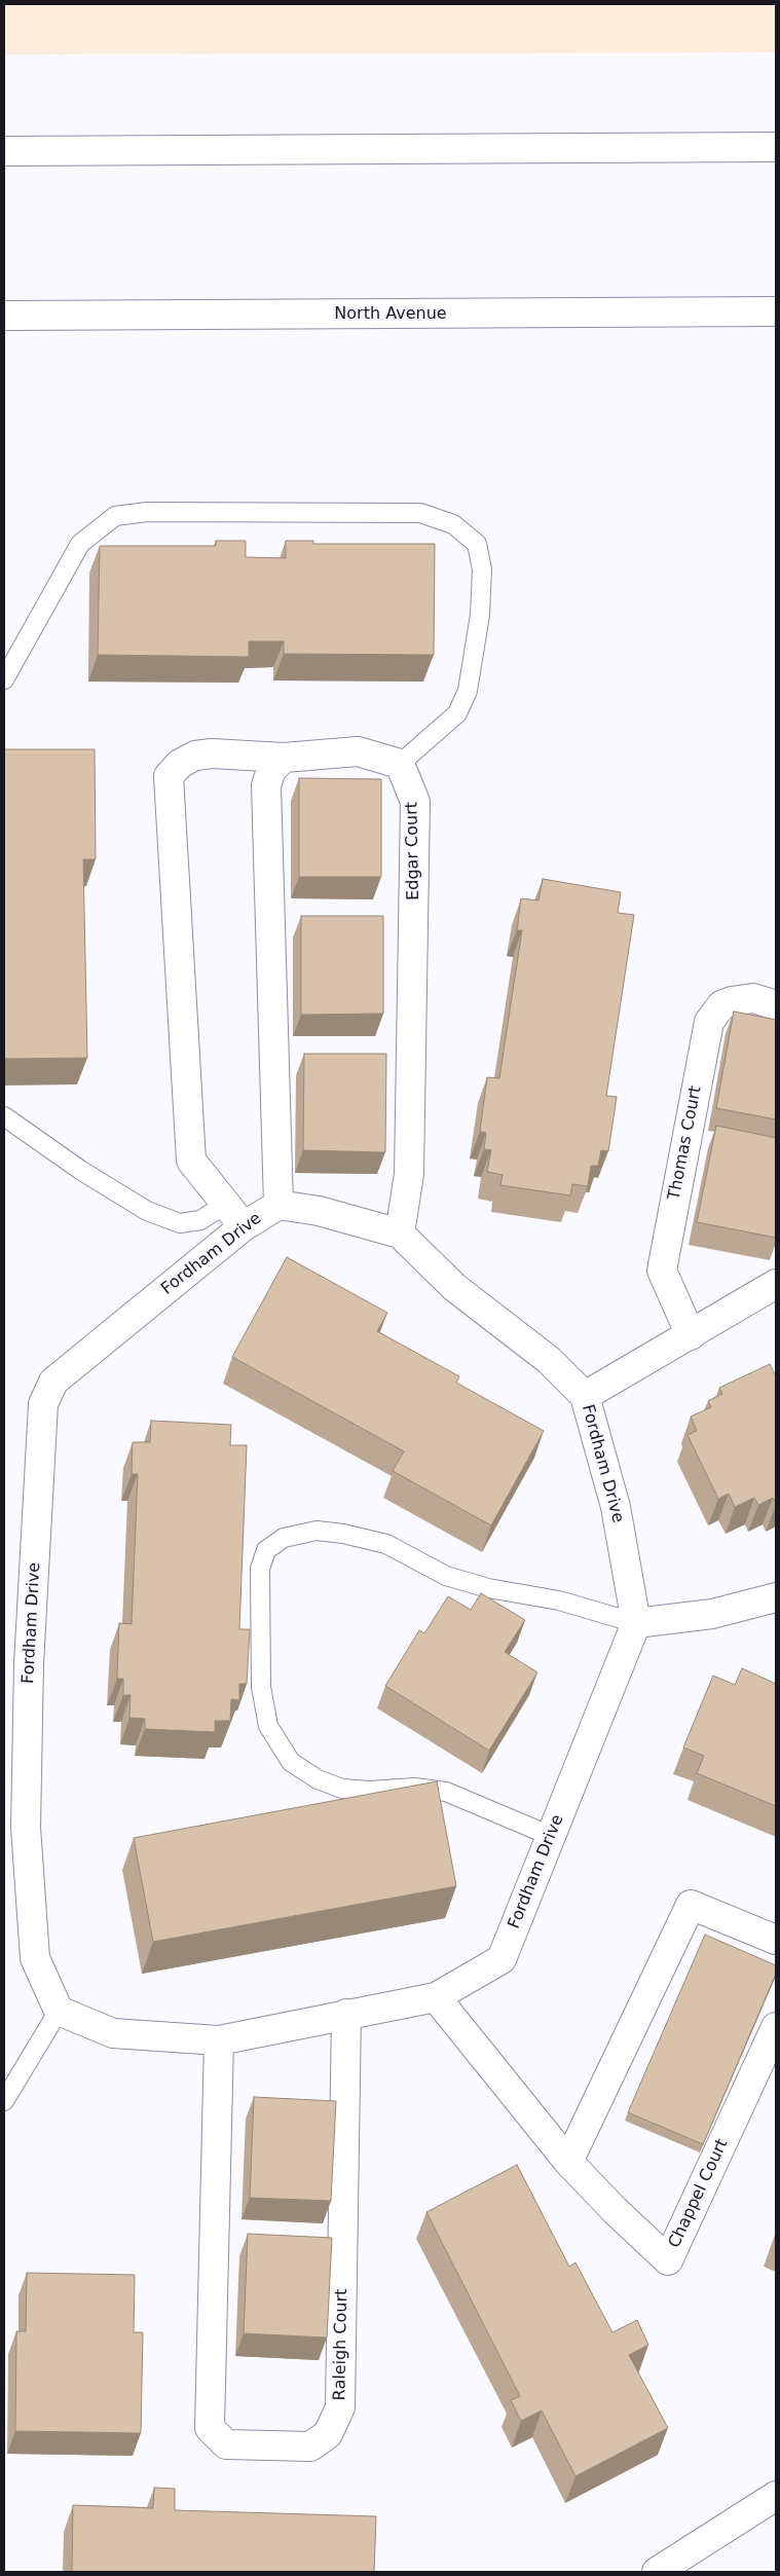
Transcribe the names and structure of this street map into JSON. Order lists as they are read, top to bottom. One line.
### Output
{"streets":{"street":["North Avenue","Edgar Court","Thomas Court","Fordham Drive","Chappel Court","Raleigh Court"]},"crossings":[["Edgar Court","Fordham Drive"],["Fordham Drive","Chappel Court"],["Fordham Drive","Raleigh Court"]]}
